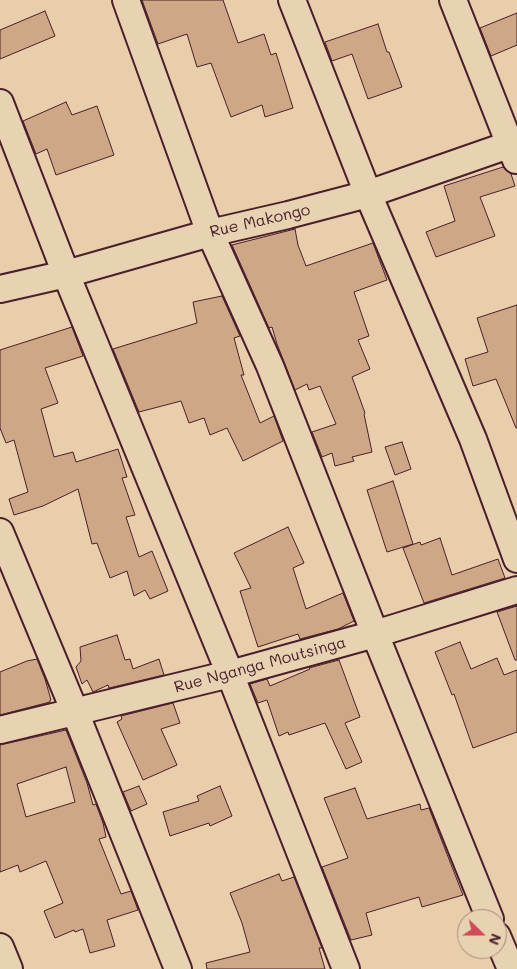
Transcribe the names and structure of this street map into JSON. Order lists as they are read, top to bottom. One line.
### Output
{"streets":{"street":["Rue Makongo","Rue Nganga Moutsinga"]},"north":"right"}
